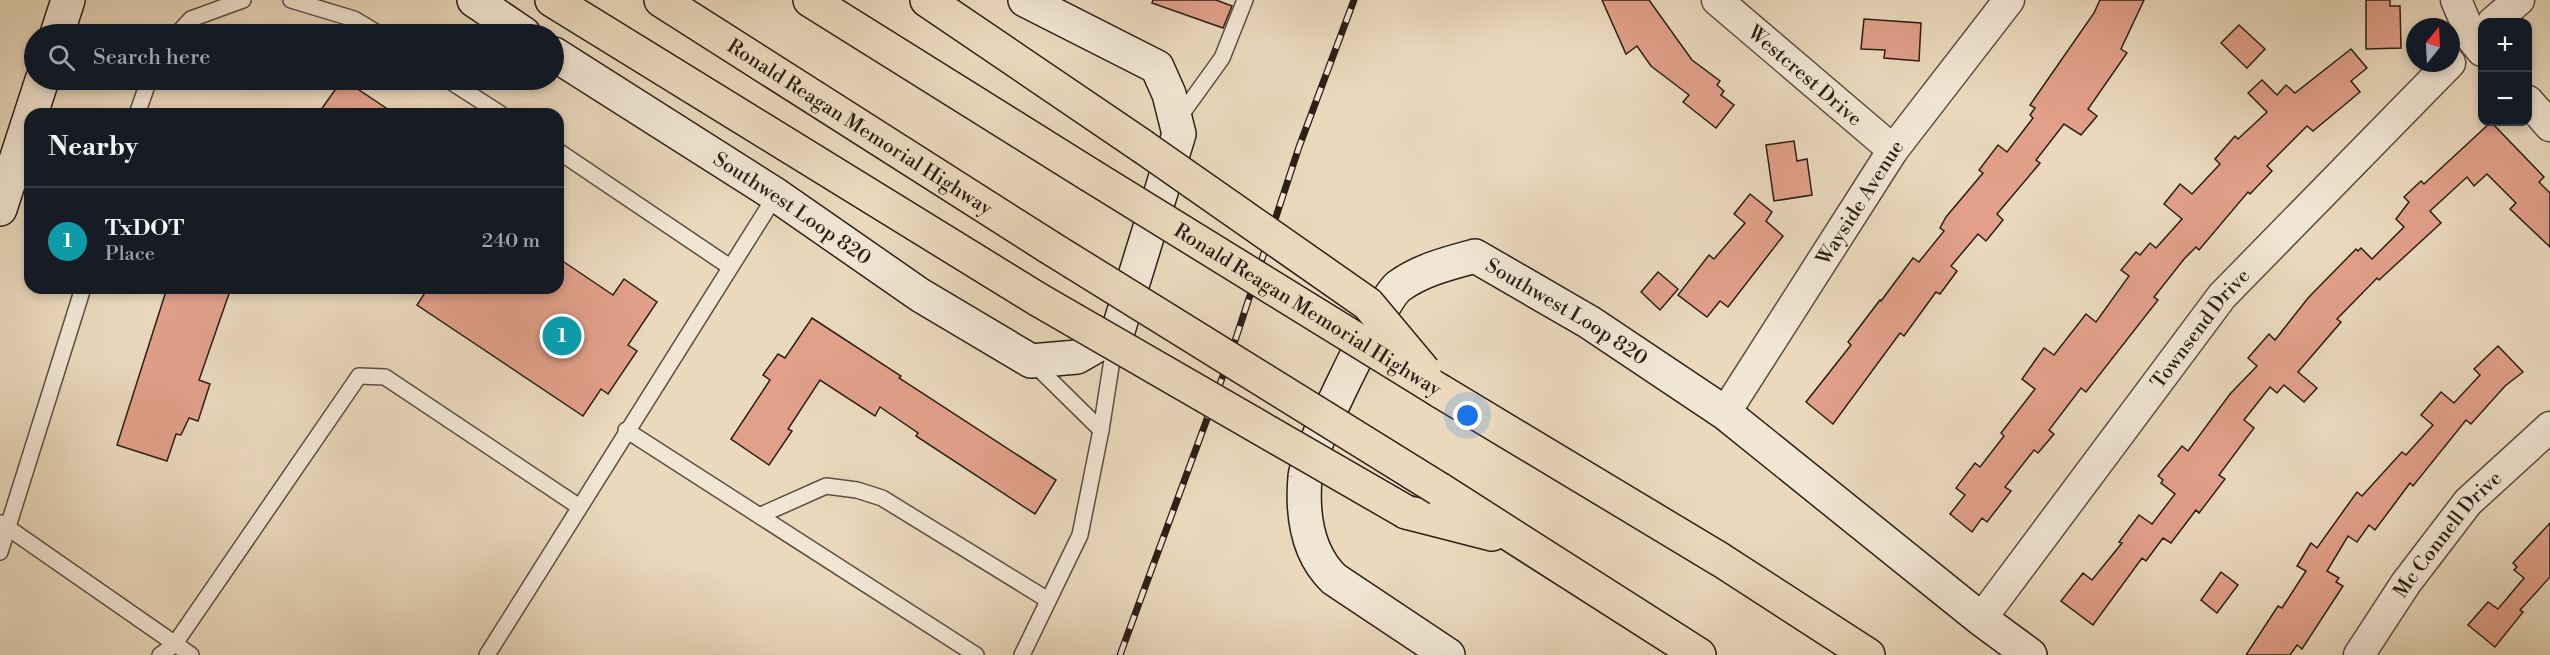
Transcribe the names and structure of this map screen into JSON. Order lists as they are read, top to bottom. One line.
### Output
{"streets":{"highway":["Ronald Reagan Memorial Highway"],"main road":["Southwest Loop 820"],"street":["Westcrest Drive","Wayside Avenue","Townsend Drive","Mc Connell Drive"]},"crossings":[["Westcrest Drive","Wayside Avenue"],["Wayside Avenue","Southwest Loop 820"],["Southwest Loop 820","Townsend Drive"]],"north":"top","page":{"map_buttons":["+","−"],"search":"Search here","heading":"Nearby","list":[{"mark":"1","name":"TxDOT","note":"Place","value":"240 m"}],"pins":"1"}}
